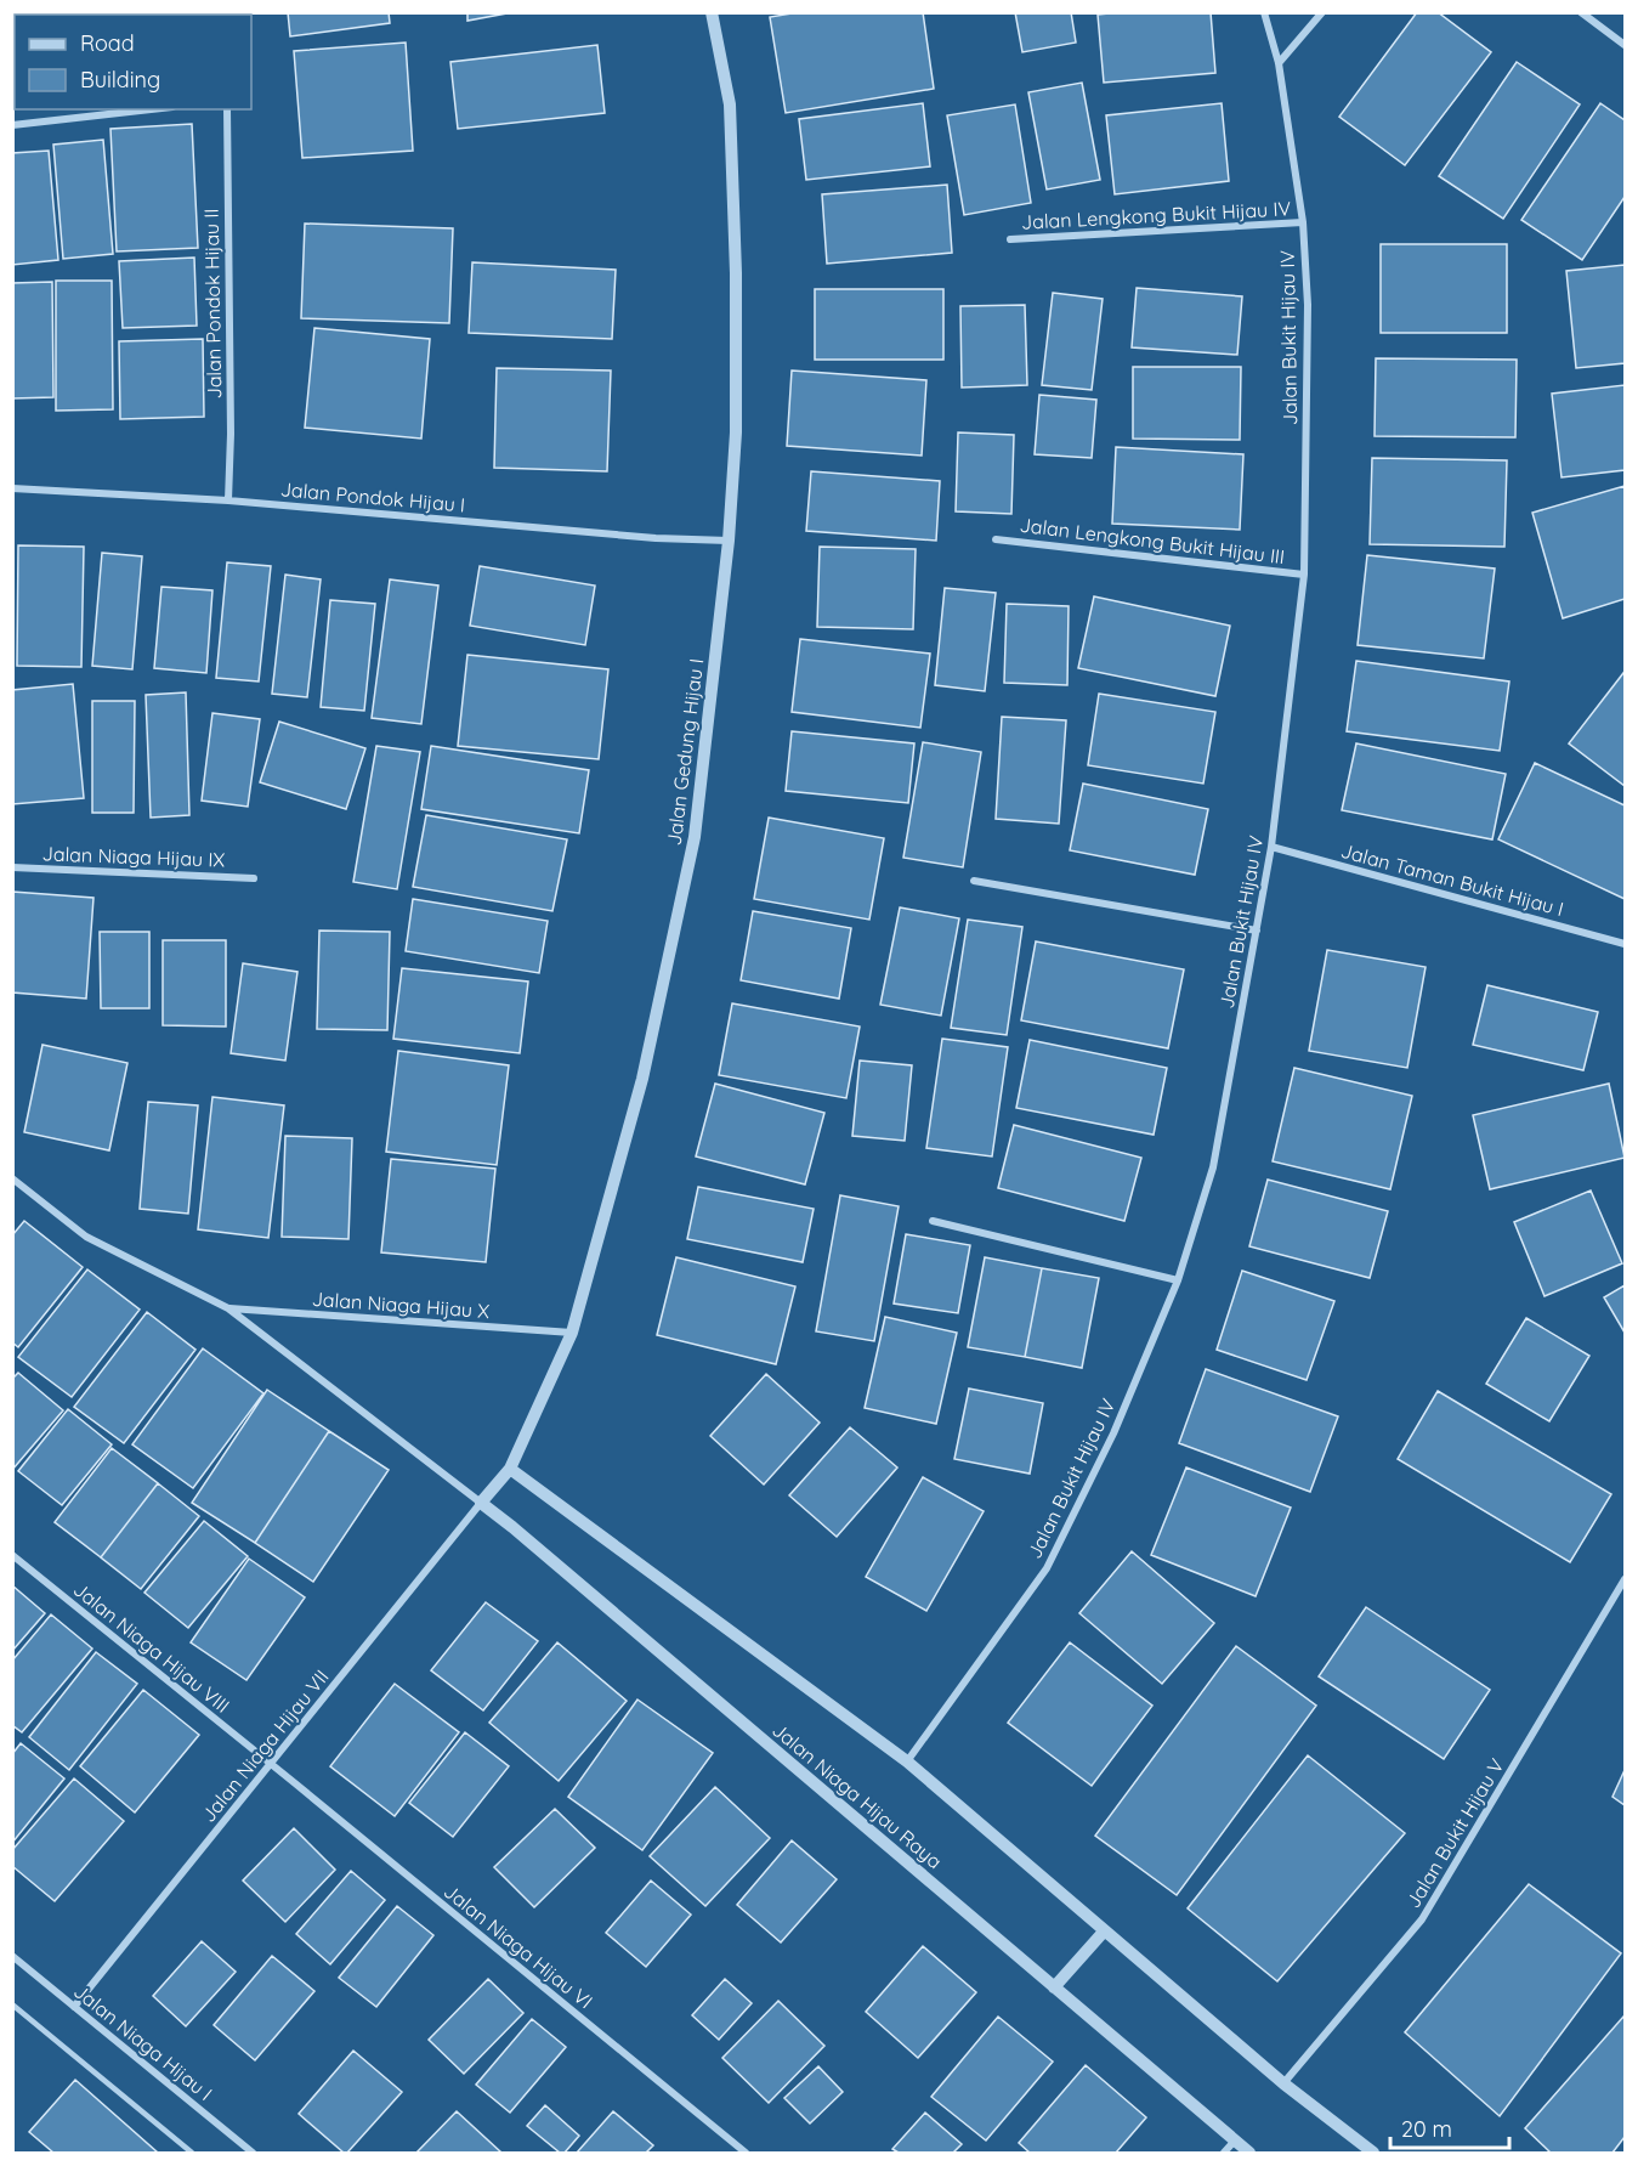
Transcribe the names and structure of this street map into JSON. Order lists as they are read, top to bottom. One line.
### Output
{"streets":{"street":["Jalan Lengkong Bukit Hijau IV","Jalan Pondok Hijau II","Jalan Bukit Hijau IV","Jalan Pondok Hijau I","Jalan Lengkong Bukit Hijau III","Jalan Gedung Hijau I","Jalan Niaga Hijau IX","Jalan Taman Bukit Hijau I","Jalan Niaga Hijau X","Jalan Niaga Hijau VIII","Jalan Niaga Hijau VII","Jalan Niaga Hijau Raya","Jalan Bukit Hijau V","Jalan Niaga Hijau VI","Jalan Niaga Hijau I"]},"crossings":[["Jalan Lengkong Bukit Hijau IV","Jalan Bukit Hijau IV"],["Jalan Pondok Hijau II","Jalan Pondok Hijau I"],["Jalan Bukit Hijau IV","Jalan Lengkong Bukit Hijau III"],["Jalan Bukit Hijau IV","Jalan Taman Bukit Hijau I"],["Jalan Pondok Hijau I","Jalan Gedung Hijau I"],["Jalan Gedung Hijau I","Jalan Niaga Hijau X"],["Jalan Gedung Hijau I","Jalan Niaga Hijau VII"],["Jalan Gedung Hijau I","Jalan Niaga Hijau Raya"],["Jalan Niaga Hijau X","Jalan Niaga Hijau Raya"],["Jalan Niaga Hijau VIII","Jalan Niaga Hijau VII"],["Jalan Niaga Hijau VIII","Jalan Niaga Hijau VI"],["Jalan Niaga Hijau VII","Jalan Niaga Hijau Raya"],["Jalan Niaga Hijau VII","Jalan Niaga Hijau VI"],["Jalan Niaga Hijau VII","Jalan Niaga Hijau I"]],"legend":["Road","Building"],"scale_bar":"20 m"}
